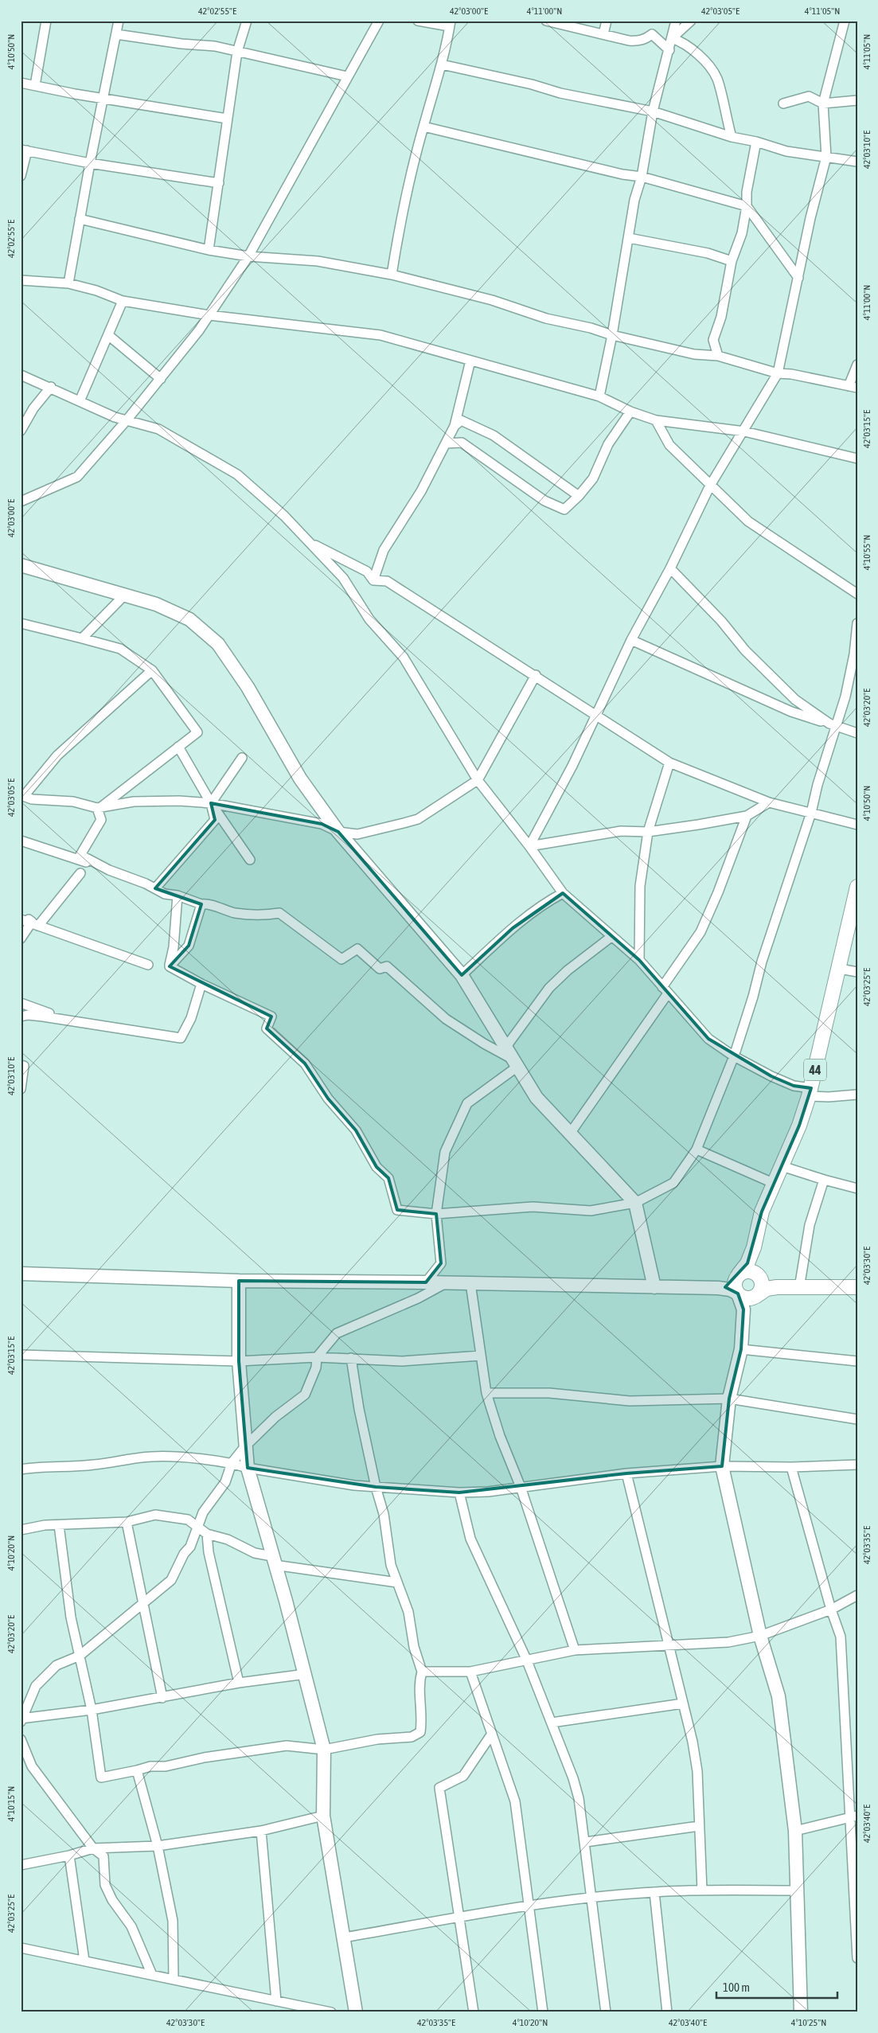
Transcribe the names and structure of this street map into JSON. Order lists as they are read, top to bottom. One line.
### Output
{"streets":{"main road":["44"]},"scale_bar":"100 m","coordinates":["42°02'55\"E","42°03'00\"E","4°11'00\"N","42°03'05\"E","4°11'05\"N","4°10'50\"N","42°03'10\"E","42°03'15\"E","4°10'55\"N","42°03'20\"E","42°03'25\"E","42°03'30\"E","42°03'35\"E","4°10'20\"N","4°10'15\"N","42°03'40\"E","4°10'25\"N"]}
